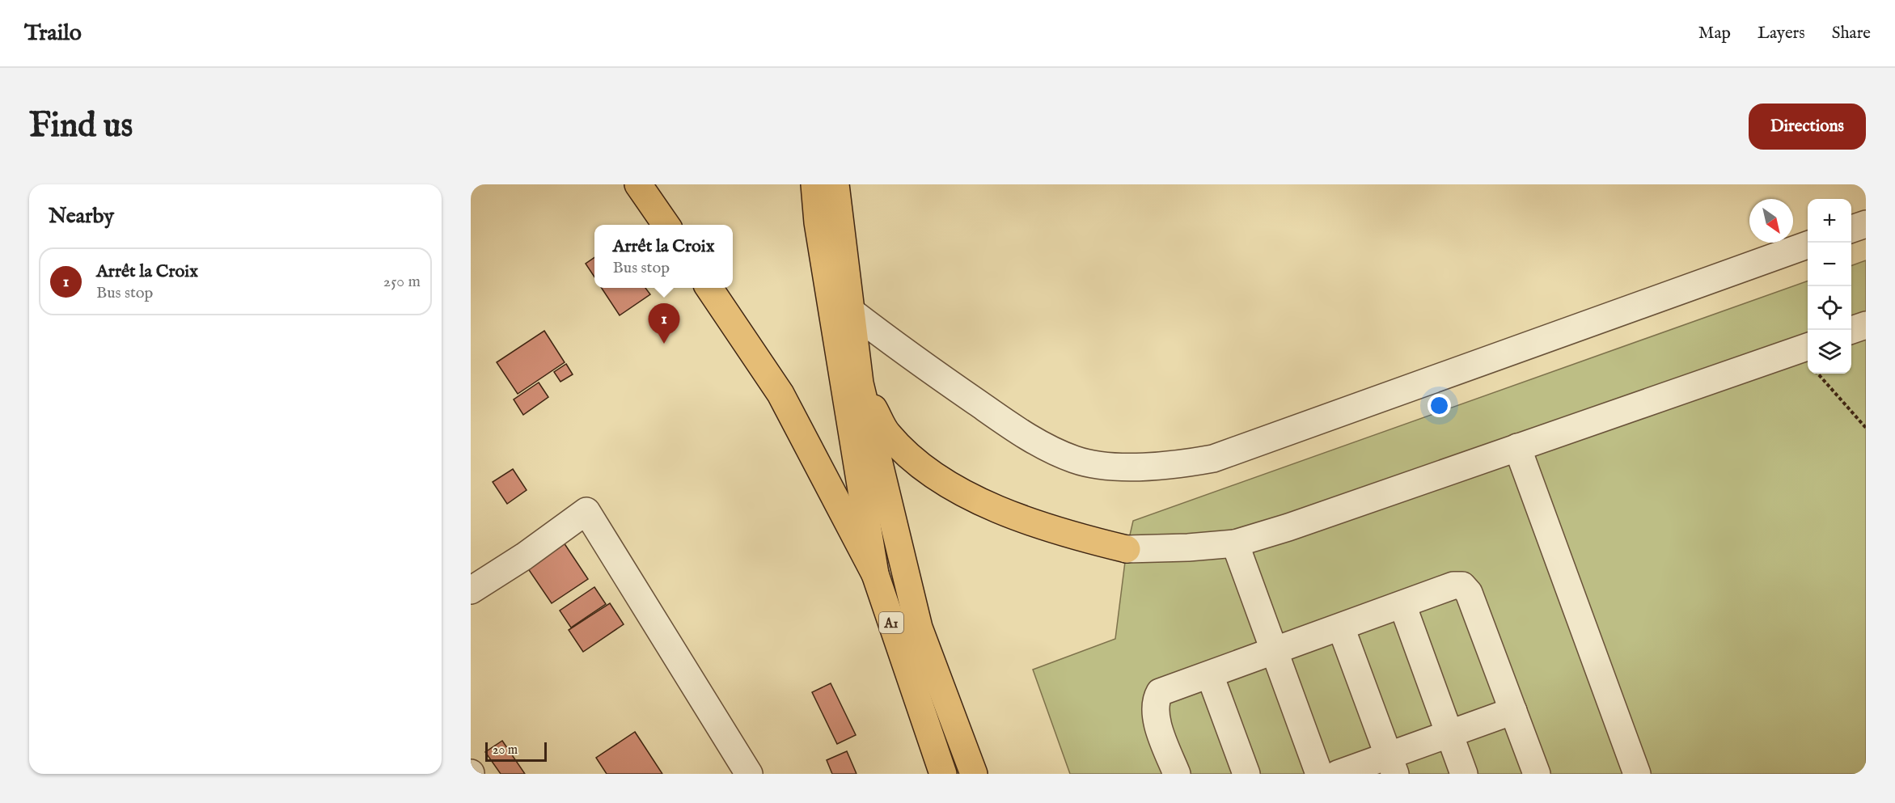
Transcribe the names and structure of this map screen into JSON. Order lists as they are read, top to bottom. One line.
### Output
{"streets":{"main road":["A1"]},"scale_bar":"20 m","north":"bottom right","page":{"header":"Trailo","nav":["Map","Layers","Share"],"buttons":"Directions","title":"Find us","heading":"Nearby","map_buttons":["+","−"],"popup":["Arrêt la Croix","Bus stop"],"list":[{"mark":"1","name":"Arrêt la Croix","note":"Bus stop","value":"250 m"}],"pins":"1","scale":"20 m"}}
